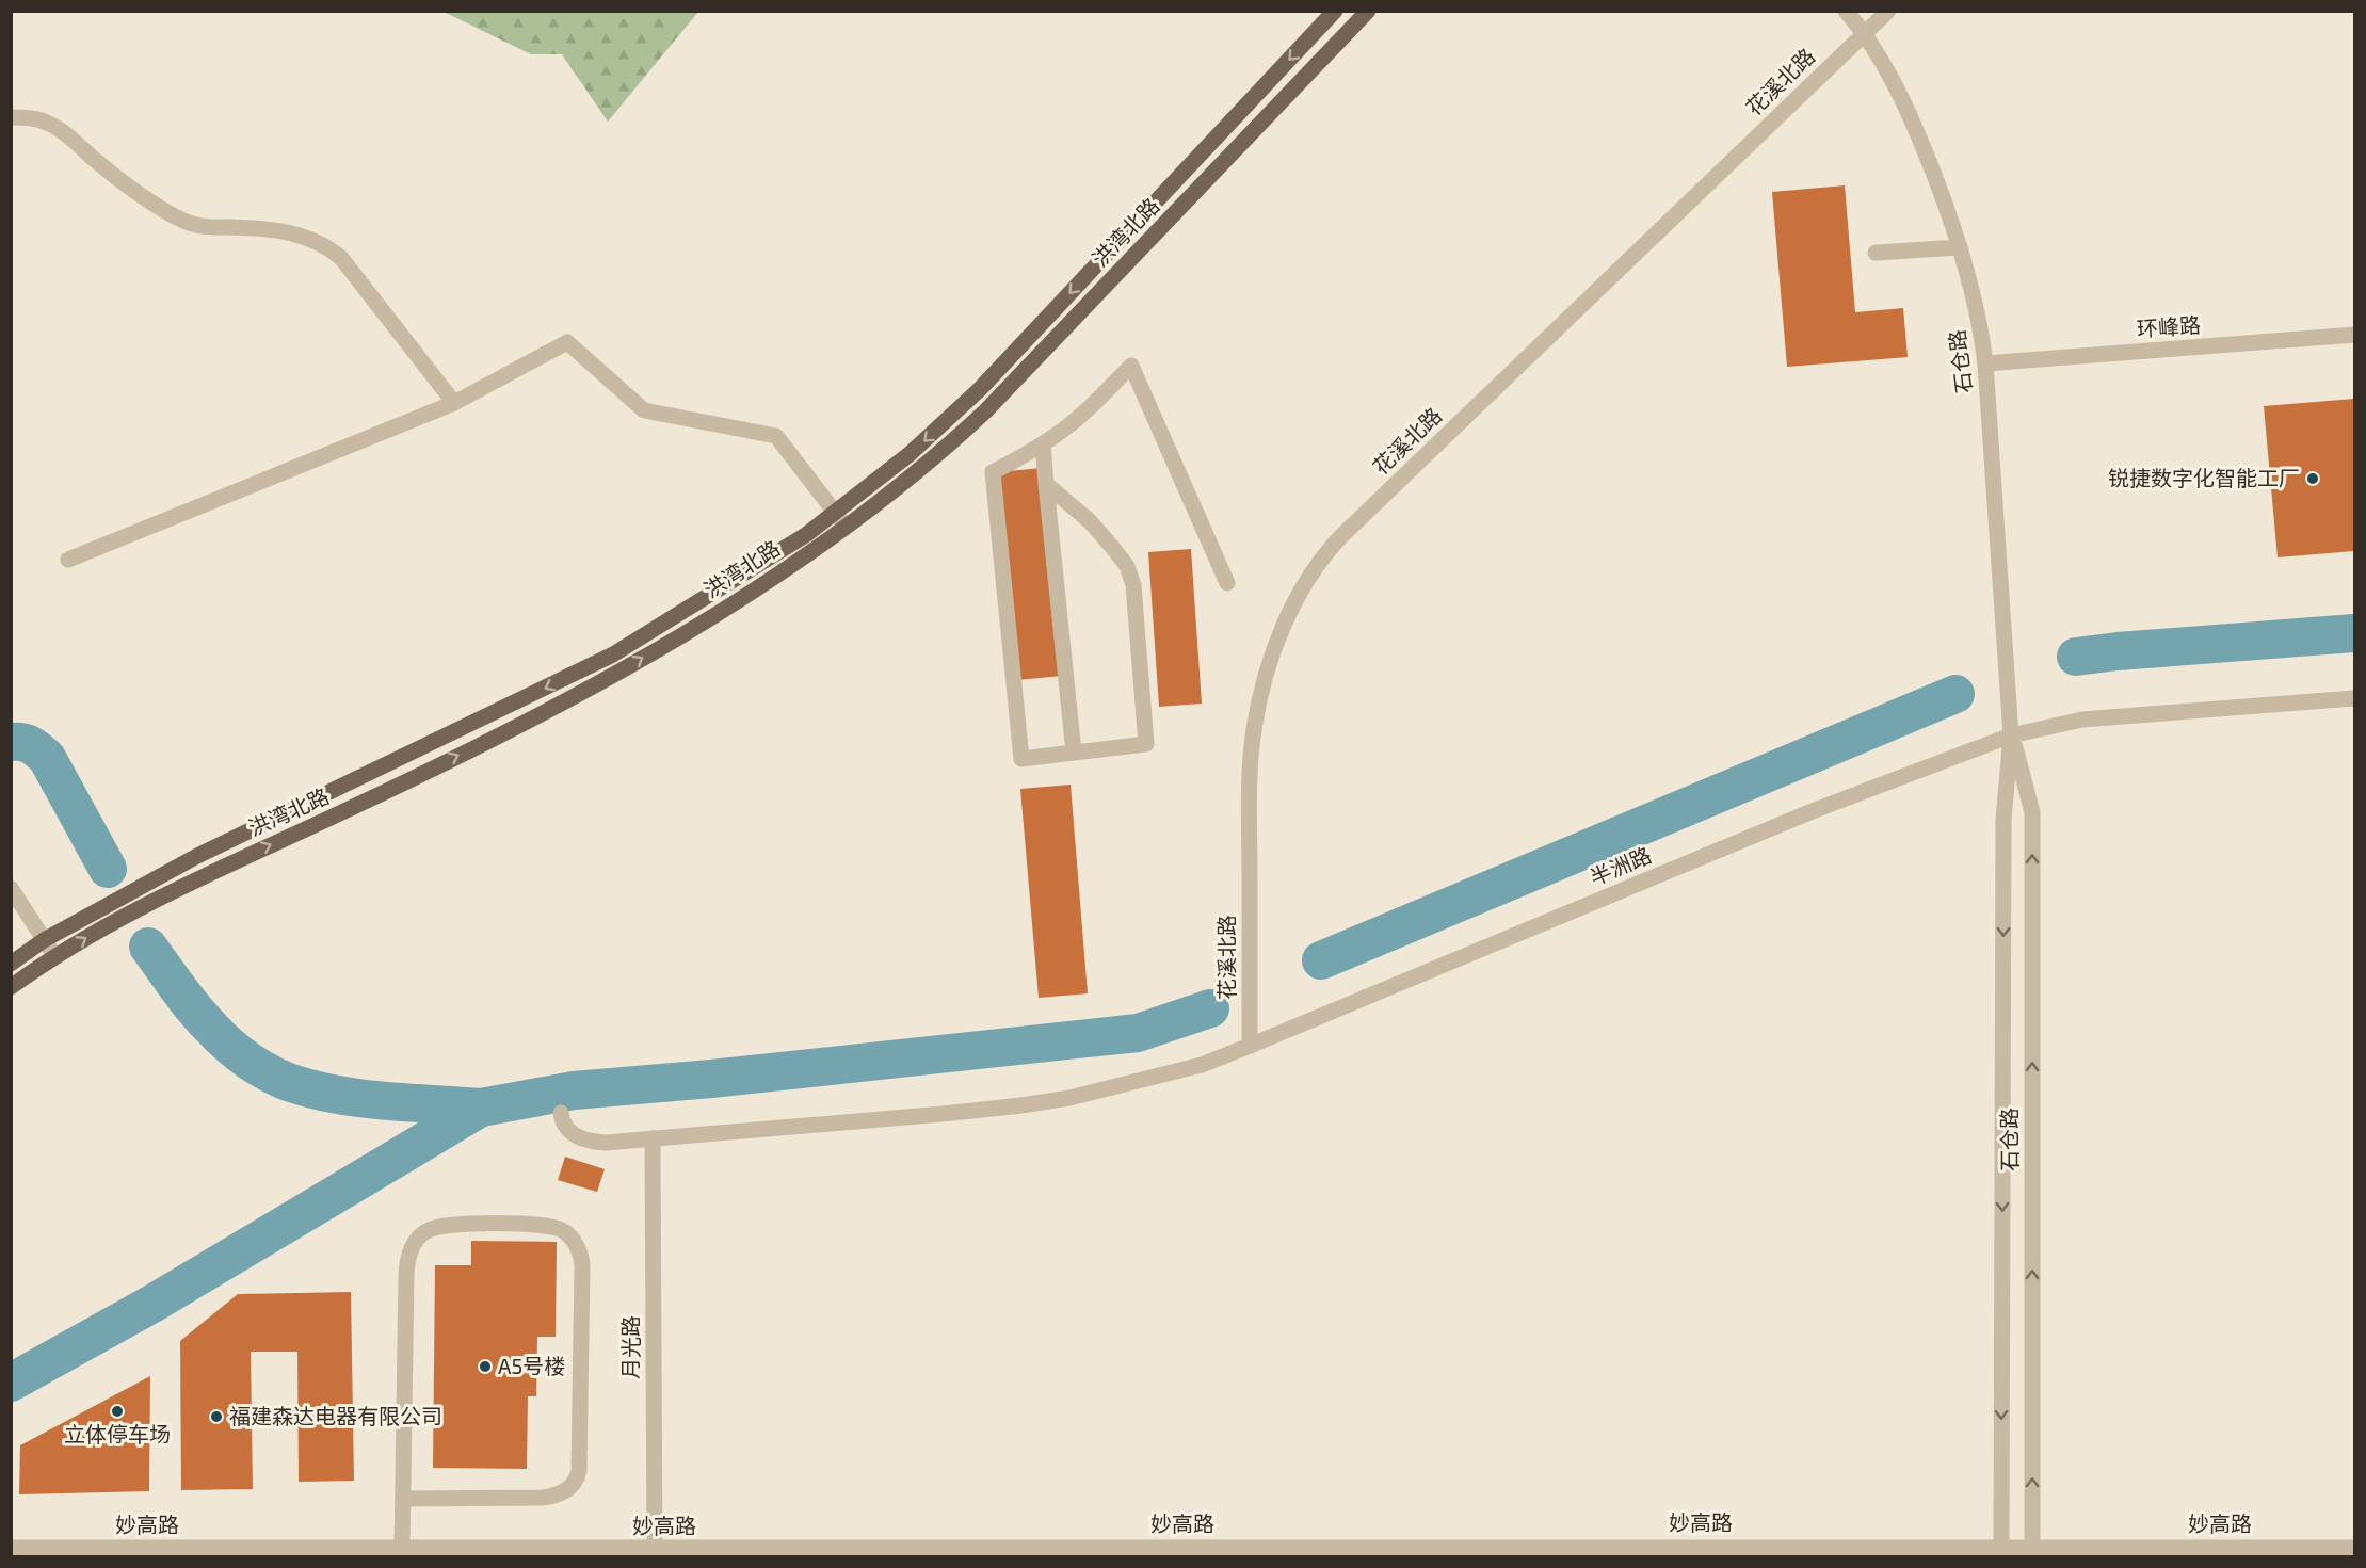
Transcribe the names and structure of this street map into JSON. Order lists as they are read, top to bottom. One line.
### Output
{"streets":{"main road":["洪湾北路"],"street":["花溪北路","环峰路","石仓路","半洲路","月光路","妙高路"]},"crossings":[["花溪北路","石仓路"],["花溪北路","半洲路"],["环峰路","石仓路"],["石仓路","半洲路"],["石仓路","妙高路"],["半洲路","月光路"],["月光路","妙高路"]],"places":["锐捷数字化智能工厂","A5号楼","立体停车场","福建森达电器有限公司"]}
